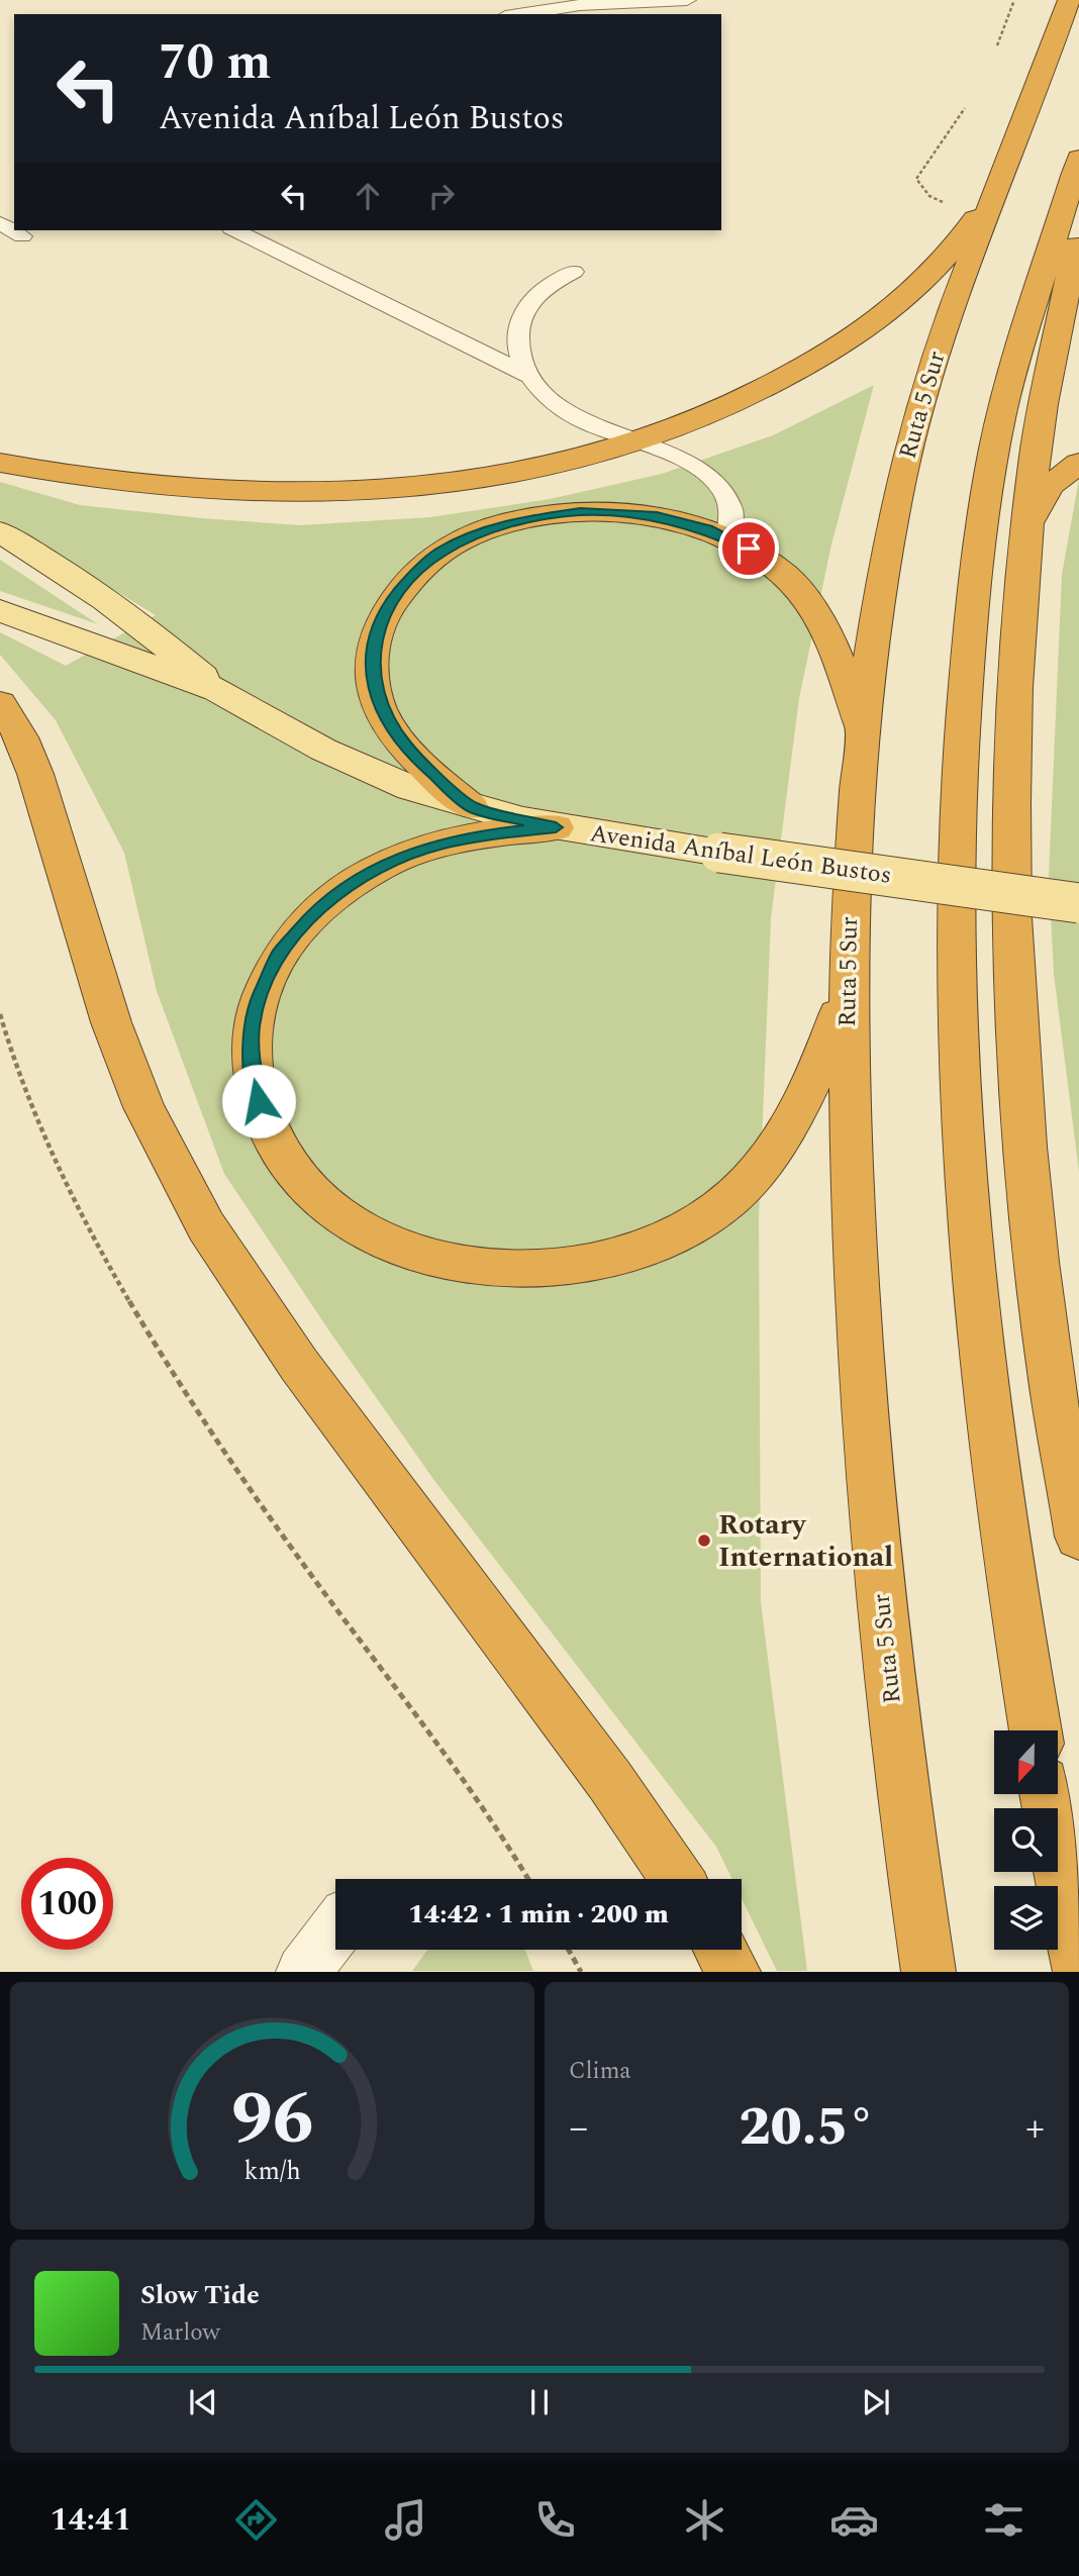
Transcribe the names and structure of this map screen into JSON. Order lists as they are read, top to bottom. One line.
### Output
{"streets":{"highway":["Ruta 5 Sur"],"main road":["Avenida Aníbal León Bustos"]},"places":["Rotary International"],"north":"bottom","page":{"turn":["70 m","Avenida Aníbal León Bustos"],"limit":"100","trip":"14:42 · 1 min · 200 m","tile":"Clima","heat":["−","20.5°","+"],"song":["Slow Tide","Marlow"],"tabs":"14:41","gauge":["96","km/h"]}}
